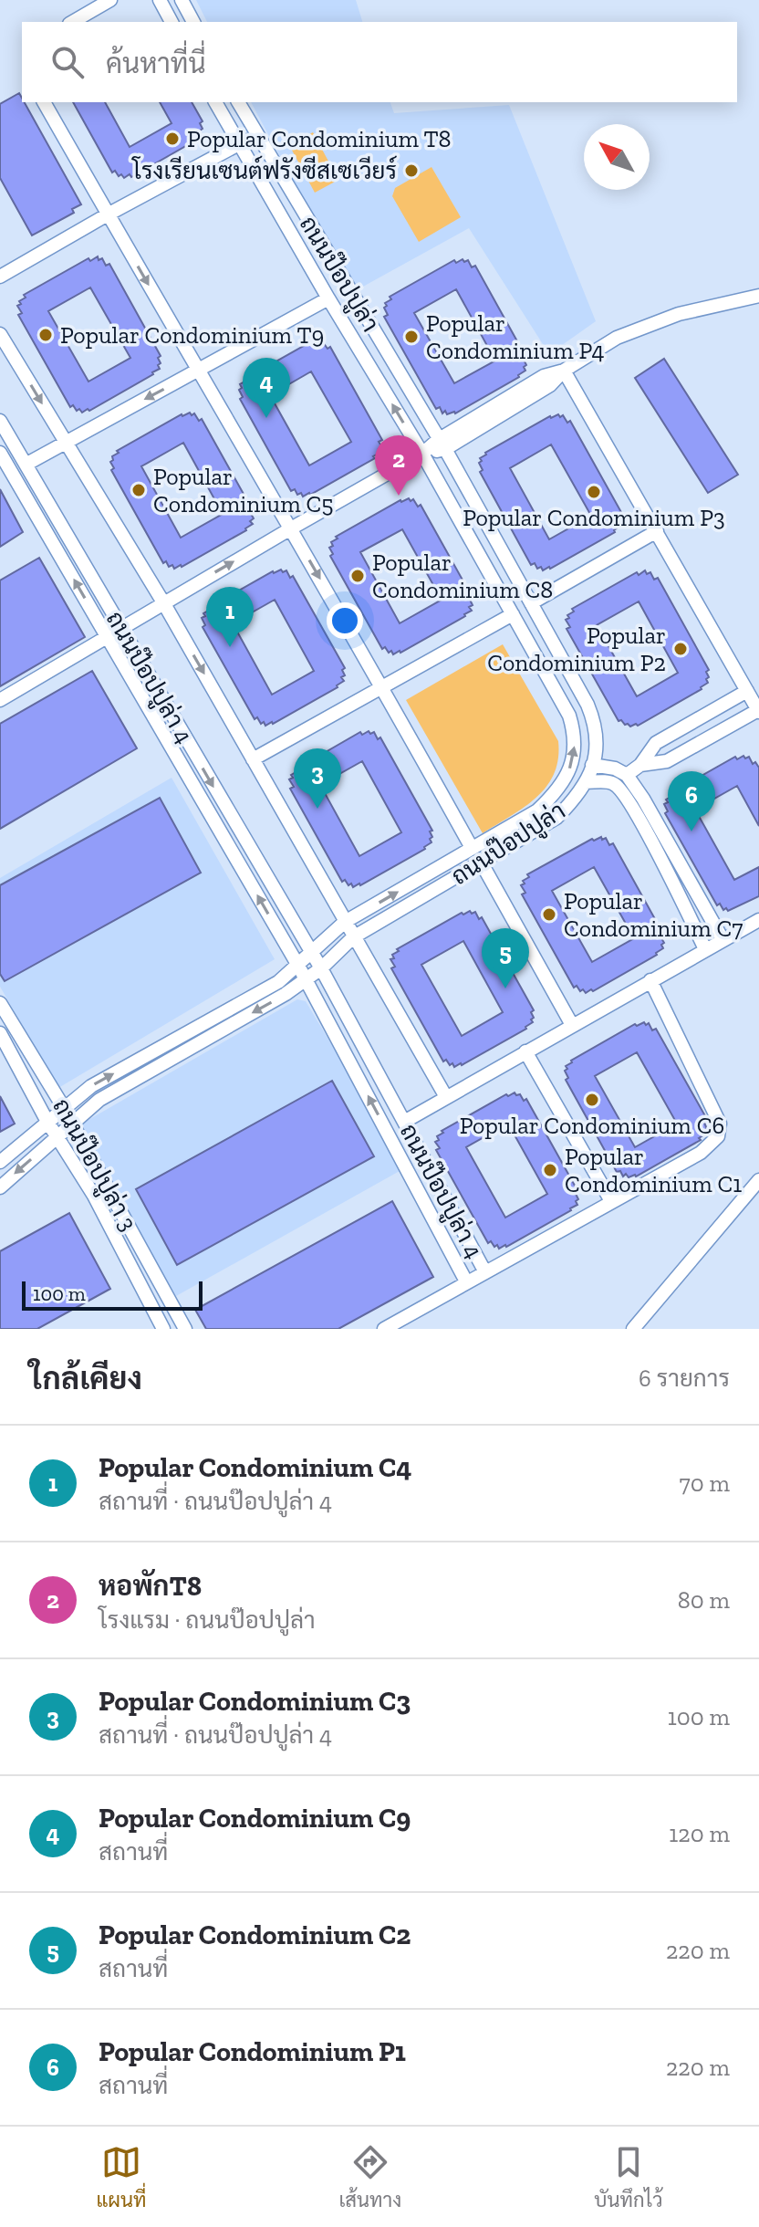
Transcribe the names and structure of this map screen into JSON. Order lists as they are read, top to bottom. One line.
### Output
{"streets":{"street":["ถนนป๊อปปูล่า","ถนนป๊อปปูล่า 4","ถนนป๊อปปูล่า 3"]},"crossings":[["ถนนป๊อปปูล่า","ถนนป๊อปปูล่า 4"],["ถนนป๊อปปูล่า","ถนนป๊อปปูล่า 3"]],"places":["Popular Condominium T8","โรงเรียนเซนต์ฟรังซีสเซเวียร์","Popular Condominium T9","Popular Condominium P4","Popular Condominium C5","Popular Condominium P3","Popular Condominium C8","Popular Condominium P2","Popular Condominium C7","Popular Condominium C6","Popular Condominium C1"],"scale_bar":"100 m","north":"top left","page":{"search":"ค้นหาที่นี่","pins":["4","2","1","3","6","5"],"scale":"100 m","heading":["ใกล้เคียง","6 รายการ"],"list":[{"mark":"1","name":"Popular Condominium C4","note":"สถานที่ · ถนนป๊อปปูล่า 4","value":"70 m"},{"mark":"2","name":"หอพักT8","note":"โรงแรม · ถนนป๊อปปูล่า","value":"80 m"},{"mark":"3","name":"Popular Condominium C3","note":"สถานที่ · ถนนป๊อปปูล่า 4","value":"100 m"},{"mark":"4","name":"Popular Condominium C9","note":"สถานที่","value":"120 m"},{"mark":"5","name":"Popular Condominium C2","note":"สถานที่","value":"220 m"},{"mark":"6","name":"Popular Condominium P1","note":"สถานที่","value":"220 m"}],"nav":["แผนที่","เส้นทาง","บันทึกไว้"]}}
